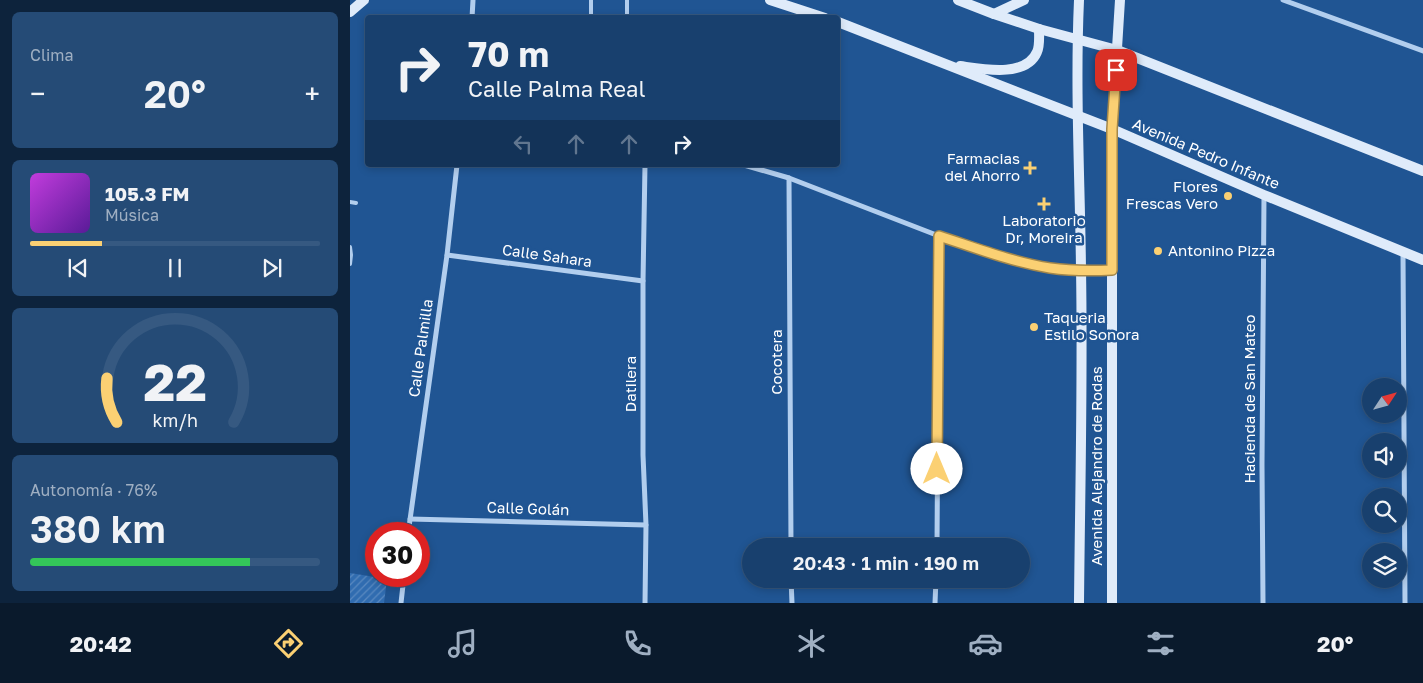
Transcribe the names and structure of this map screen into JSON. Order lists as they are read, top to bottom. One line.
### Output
{"streets":{"main road":["Avenida Pedro Infante","Avenida Alejandro de Rodas"],"street":["Calle Sahara","Calle Palmilla","Cocotera","Datilera","Hacienda de San Mateo","Calle Golán"]},"crossings":[["Avenida Pedro Infante","Hacienda de San Mateo"],["Avenida Pedro Infante","Avenida Alejandro de Rodas"],["Calle Sahara","Calle Palmilla"],["Calle Sahara","Datilera"],["Calle Palmilla","Calle Golán"],["Datilera","Calle Golán"]],"places":{"health":["Farmacias del Ahorro","Laboratorio Dr, Moreira"],"other":["Flores Frescas Vero","Antonino Pizza","Taqueria Estilo Sonora"]},"north":"top right","page":{"tile":["Clima",["Autonomía · 76%","380 km"]],"turn":["70 m","Calle Palma Real"],"heat":["−","20°","+"],"song":["105.3 FM","Música"],"limit":"30","trip":"20:43 · 1 min · 190 m","tabs":["20:42","20°"],"gauge":["22","km/h"]}}
